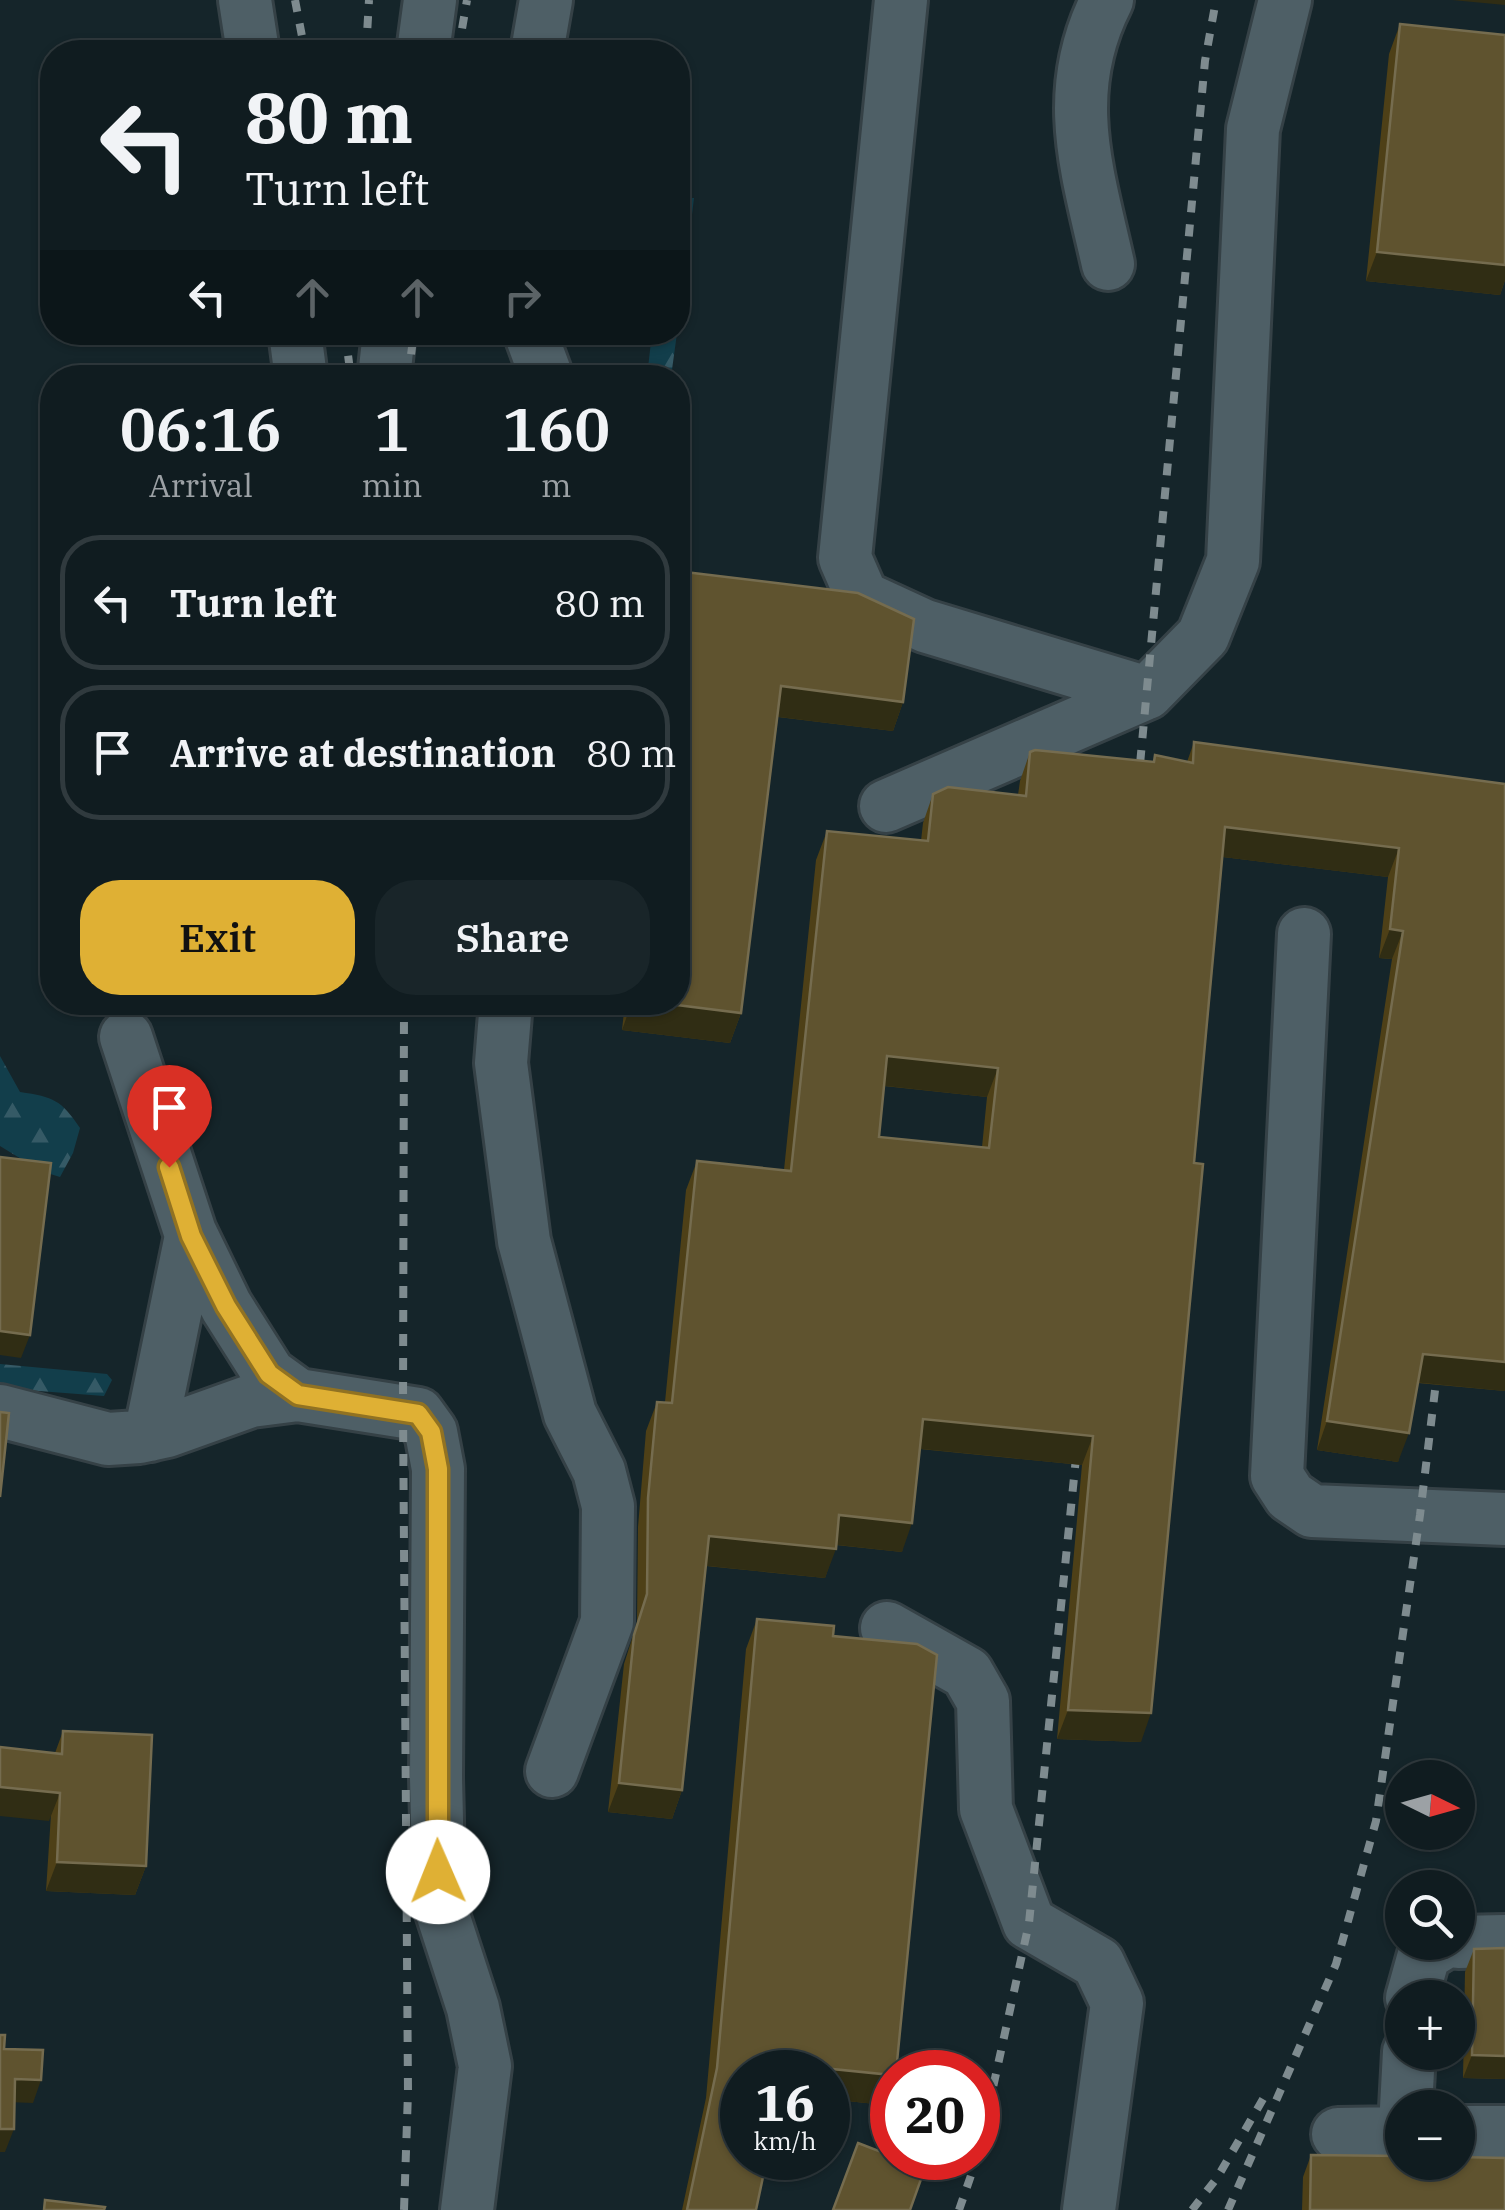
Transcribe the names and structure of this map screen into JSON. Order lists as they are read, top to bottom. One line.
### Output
{"north":"right","page":{"turn":["80 m","Turn left"],"eta":["06:16","Arrival","1","min","160","m"],"list":[{"name":"Turn left","value":"80 m"},{"name":"Arrive at destination","value":"80 m"}],"buttons":["Exit","Share"],"map_buttons":["+","−"],"speed":"16 km/h","limit":"20"}}
